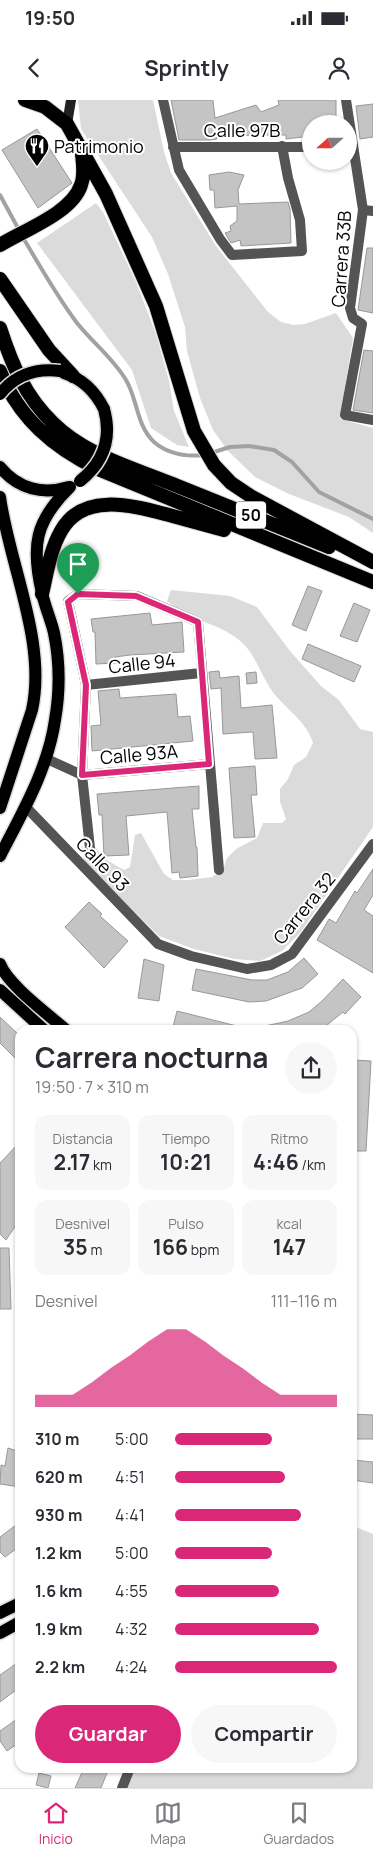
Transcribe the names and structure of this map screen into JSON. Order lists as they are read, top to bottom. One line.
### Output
{"streets":{"highway":["50"],"street":["Calle 97B","Carrera 33B","Calle 94","Calle 93A","Calle 93","Carrera 32"]},"crossings":[["Calle 93","Carrera 32"]],"places":{"restaurant":["Patrimonio"]},"north":"left","page":{"status":"19:50","header":"Sprintly","heading":["Carrera nocturna","19:50 · 7 × 310 m"],"stats":[["Distancia","2.17 km"],["Tiempo","10:21"],["Ritmo","4:46 /km"],["Desnivel","35 m"],["Pulso","166 bpm"],["kcal","147"]],"chart":["Desnivel","111–116 m"],"list":[{"name":"310 m","note":"5:00"},{"name":"620 m","note":"4:51"},{"name":"930 m","note":"4:41"},{"name":"1.2 km","note":"5:00"},{"name":"1.6 km","note":"4:55"},{"name":"1.9 km","note":"4:32"},{"name":"2.2 km","note":"4:24"}],"buttons":["Guardar","Compartir"],"tabs":["Inicio","Mapa","Guardados"]}}
